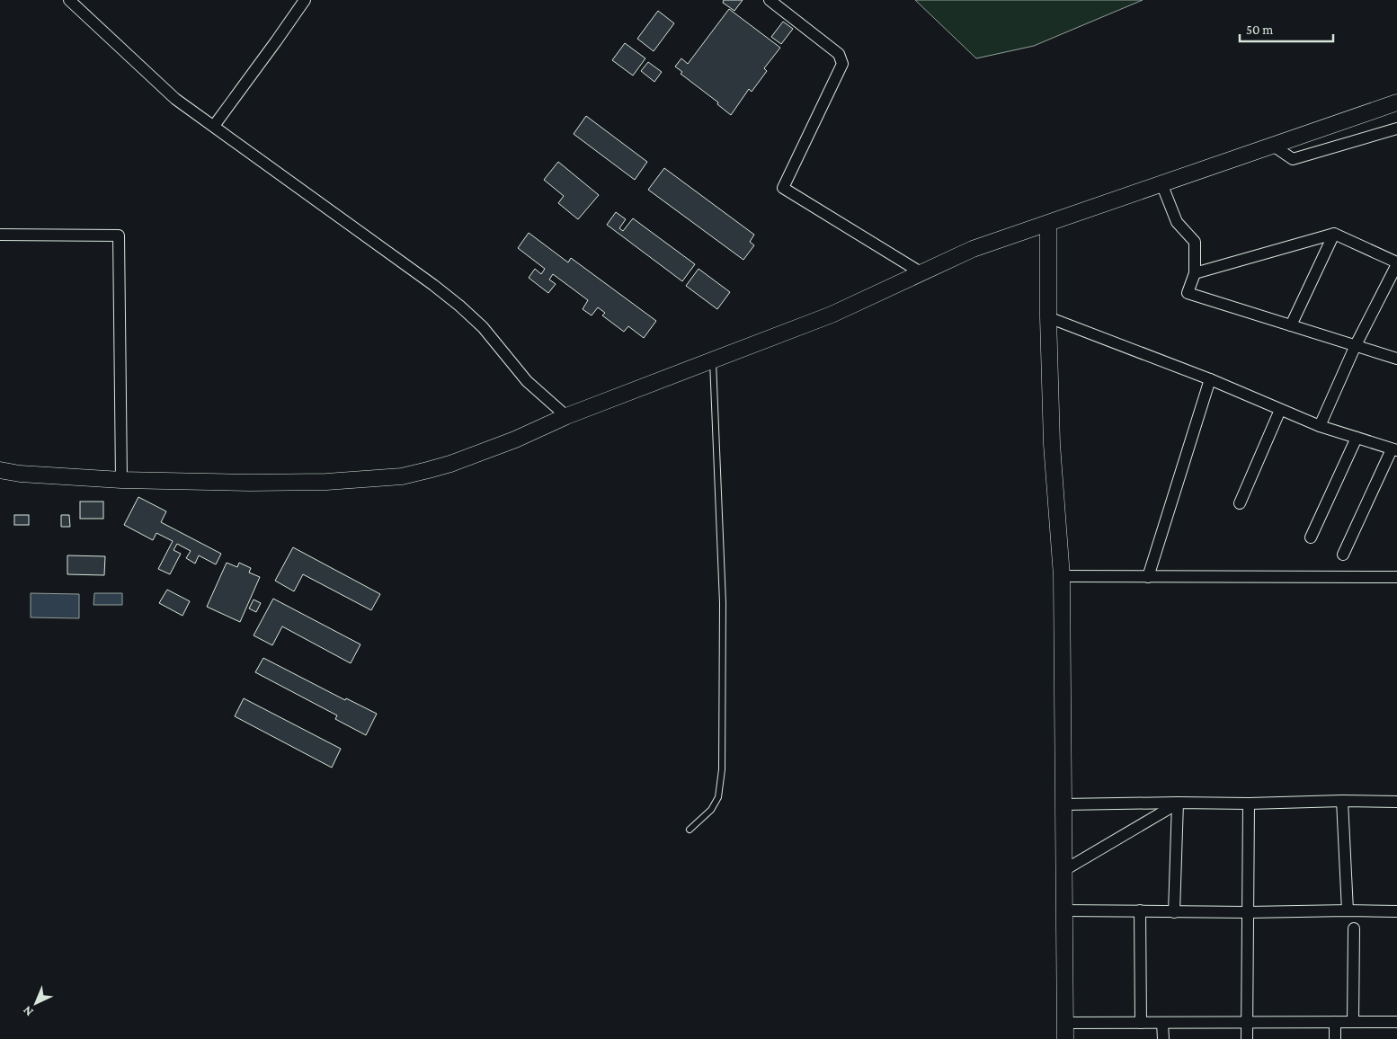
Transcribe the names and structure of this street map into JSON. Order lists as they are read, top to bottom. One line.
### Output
{"scale_bar":"50 m","north":"bottom left"}
